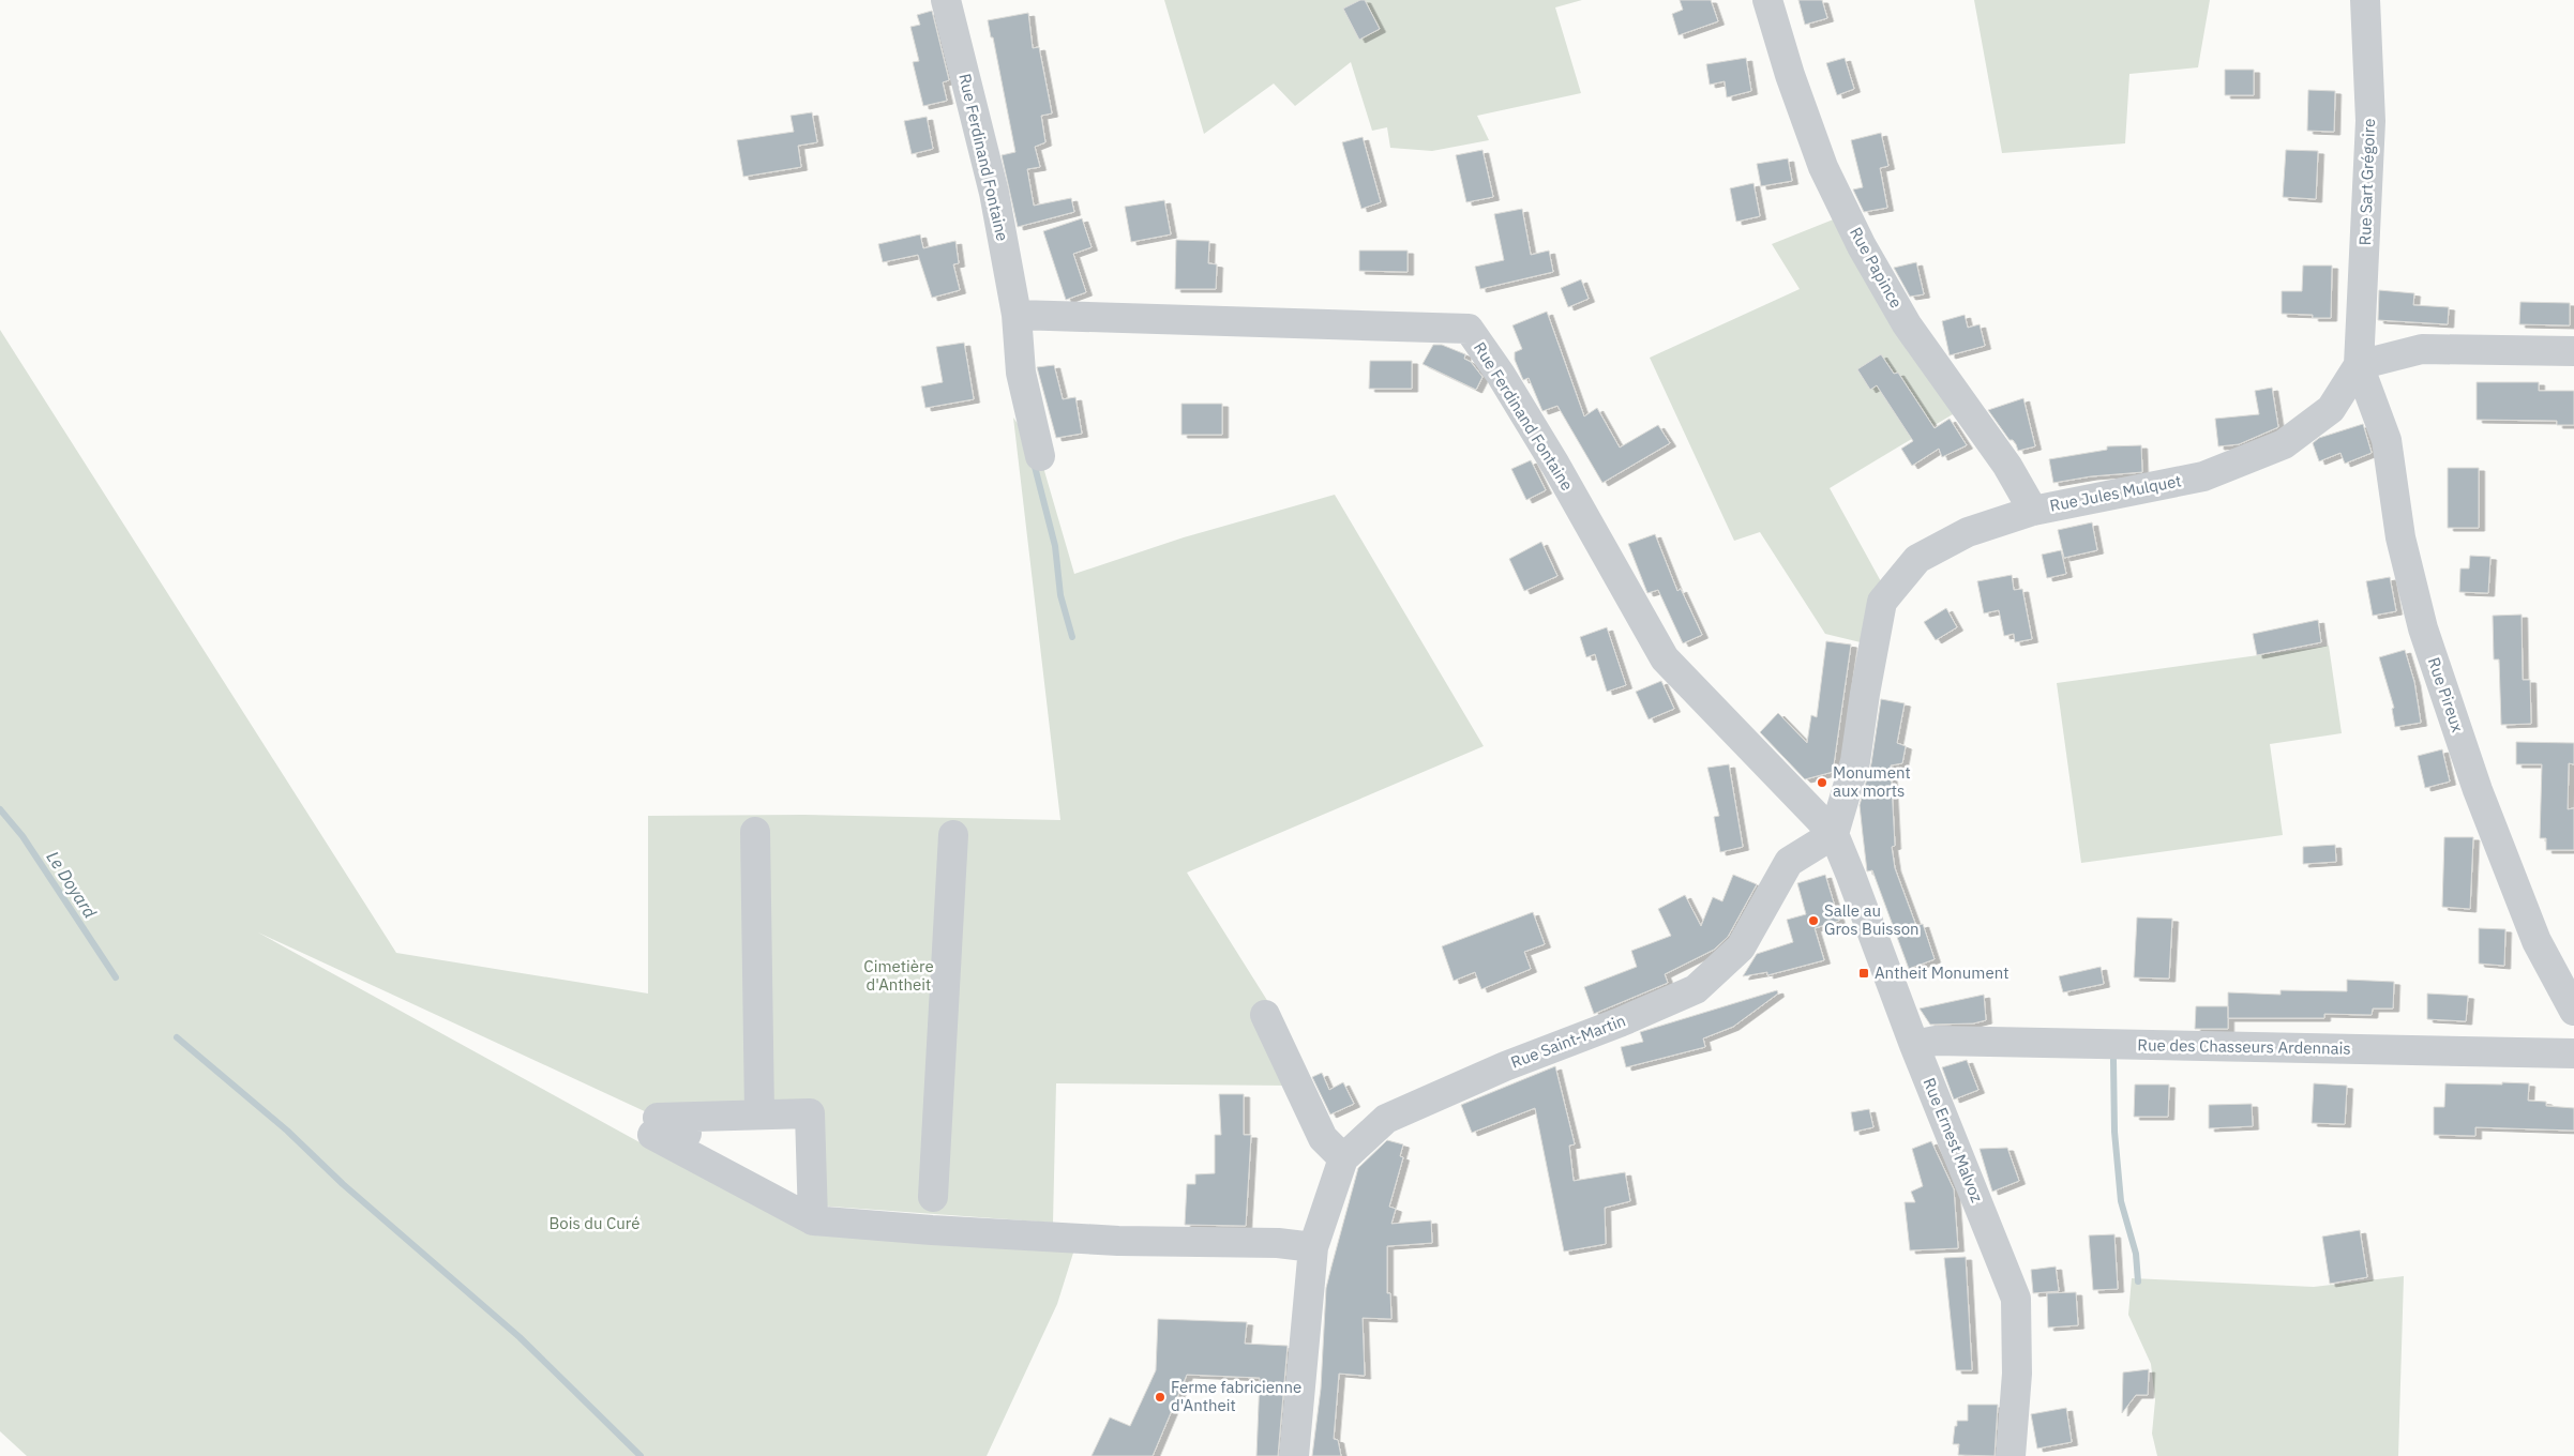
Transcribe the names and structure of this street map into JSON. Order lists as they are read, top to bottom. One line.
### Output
{"streets":{"street":["Rue Ferdinand Fontaine","Rue Sart Grégoire","Rue Papince","Rue Jules Mulquet","Rue Pireux","Rue Saint-Martin","Rue des Chasseurs Ardennais","Rue Ernest Malvoz"]},"crossings":[["Rue Ferdinand Fontaine","Rue Jules Mulquet"],["Rue Ferdinand Fontaine","Rue Saint-Martin"],["Rue Ferdinand Fontaine","Rue Ernest Malvoz"],["Rue Sart Grégoire","Rue Jules Mulquet"],["Rue Sart Grégoire","Rue Pireux"],["Rue Papince","Rue Jules Mulquet"],["Rue Jules Mulquet","Rue Pireux"],["Rue Jules Mulquet","Rue Saint-Martin"],["Rue Jules Mulquet","Rue Ernest Malvoz"],["Rue Saint-Martin","Rue Ernest Malvoz"],["Rue des Chasseurs Ardennais","Rue Ernest Malvoz"]],"water":["Le Doyard"],"parks":["Cimetière d'Antheit","Bois du Curé"],"places":{"other":["Monument aux morts","Salle au Gros Buisson","Ferme fabricienne d'Antheit"],"transit":["Antheit Monument"]}}
